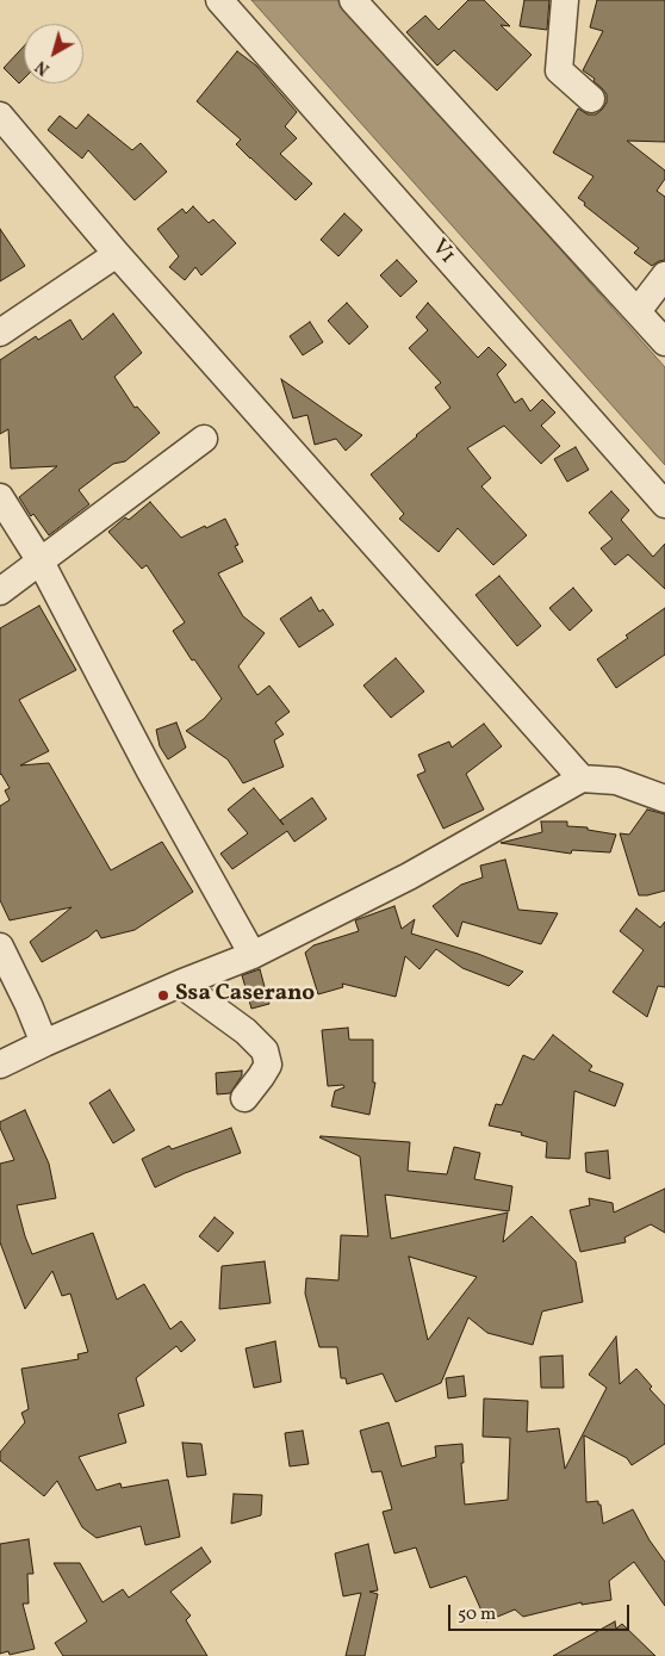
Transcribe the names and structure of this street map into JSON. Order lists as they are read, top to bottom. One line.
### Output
{"streets":{"street":["V1"]},"places":["Ssa Caserano"],"scale_bar":"50 m","north":"bottom left"}
